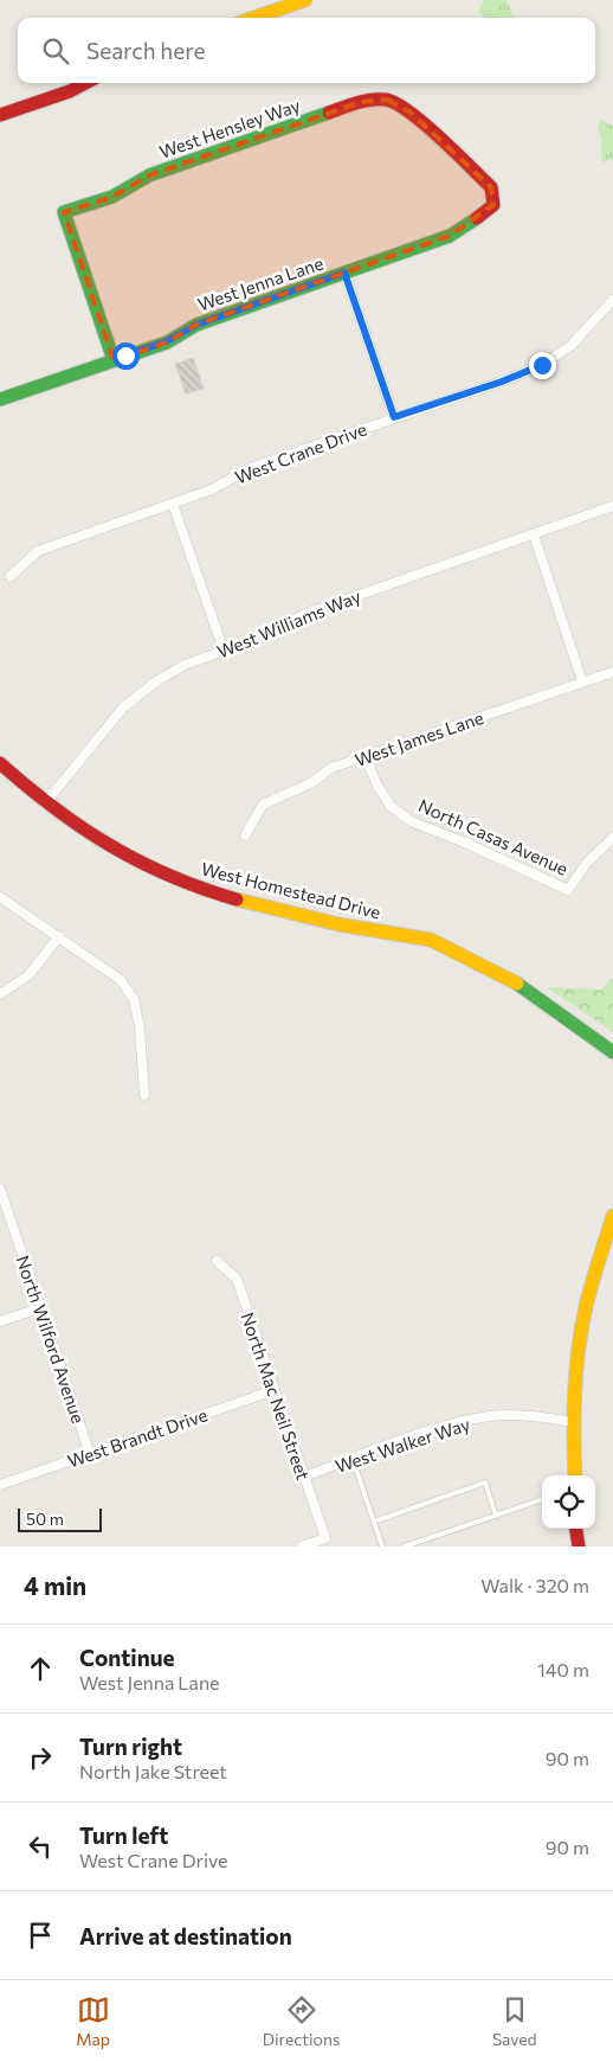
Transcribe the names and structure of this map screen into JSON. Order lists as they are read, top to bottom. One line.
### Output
{"streets":{"street":["West Hensley Way","West Jenna Lane","West Crane Drive","West Williams Way","West James Lane","North Casas Avenue","West Homestead Drive","North Wilford Avenue","North Mac Neil Street","West Brandt Drive","West Walker Way"]},"crossings":[["West Hensley Way","West Jenna Lane"],["West Williams Way","West Homestead Drive"],["West James Lane","North Casas Avenue"],["North Wilford Avenue","West Brandt Drive"],["North Mac Neil Street","West Brandt Drive"],["North Mac Neil Street","West Walker Way"]],"scale_bar":"50 m","page":{"search":"Search here","scale":"50 m","heading":["4 min","Walk · 320 m"],"list":[["Continue","West Jenna Lane","140 m"],["Turn right","North Jake Street","90 m"],["Turn left","West Crane Drive","90 m"],"Arrive at destination"],"nav":["Map","Directions","Saved"]}}
